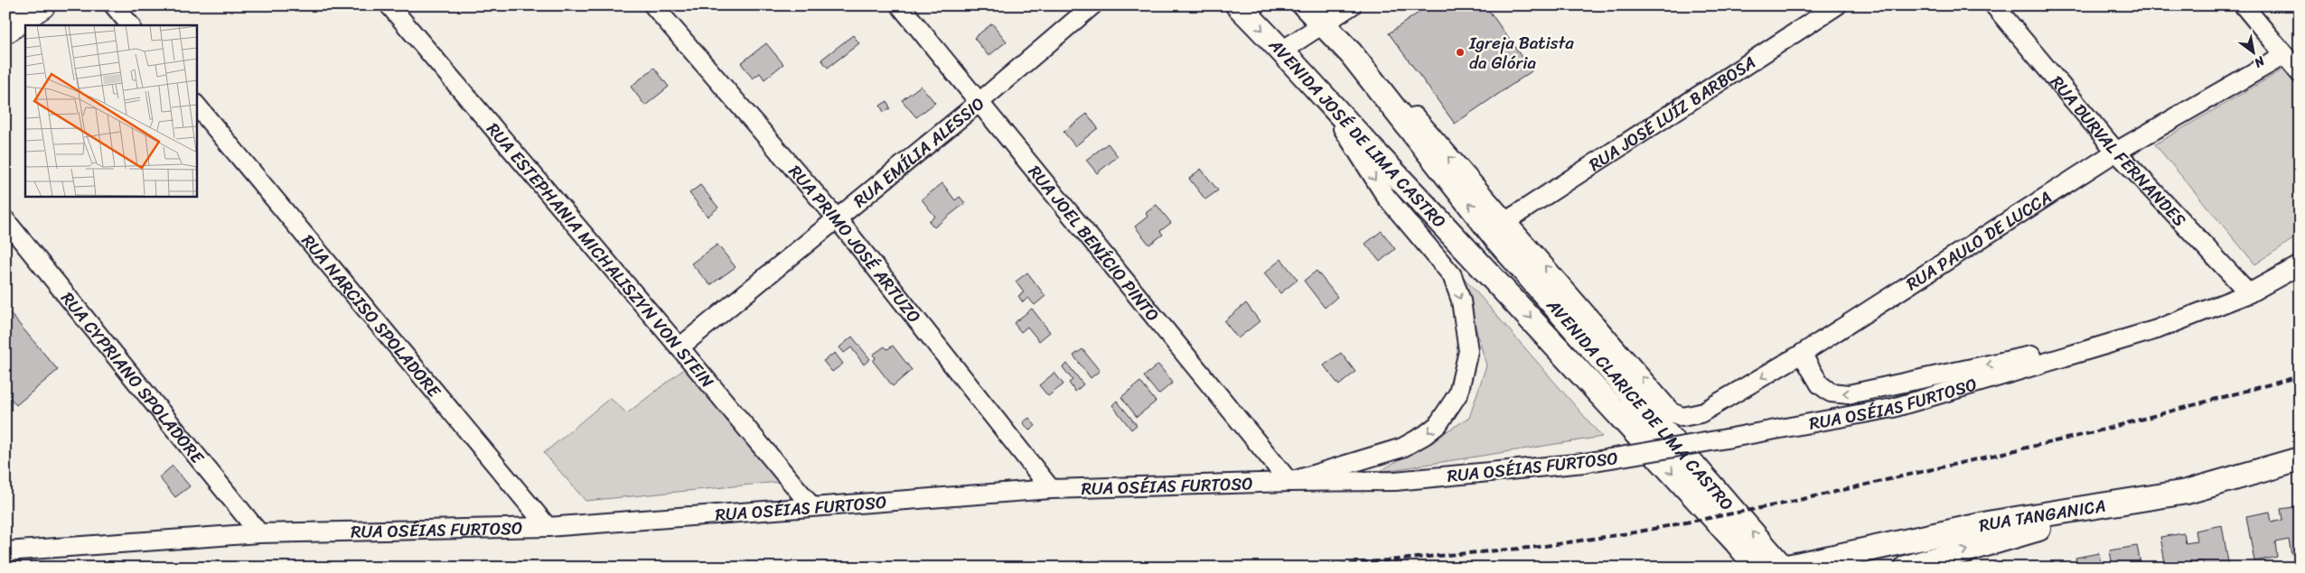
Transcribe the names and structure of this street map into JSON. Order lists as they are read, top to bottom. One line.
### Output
{"streets":{"street":["RUA JOSÉ LUÍZ BARBOSA","AVENIDA JOSÉ DE LIMA CASTRO","RUA DURVAL FERNANDES","RUA EMÍLIA ALESSIO","RUA PAULO DE LUCCA","RUA JOEL BENÍCIO PINTO","RUA PRIMO JOSÉ ARTUZO","RUA ESTEPHANIA MICHALISZYN VON STEIN","RUA NARCISO SPOLADORE","RUA CYPRIANO SPOLADORE","RUA OSÉIAS FURTOSO","AVENIDA CLARICE DE LIMA CASTRO","RUA TANGANICA"]},"crossings":[["RUA JOSÉ LUÍZ BARBOSA","AVENIDA JOSÉ DE LIMA CASTRO"],["RUA JOSÉ LUÍZ BARBOSA","RUA PAULO DE LUCCA"],["RUA JOSÉ LUÍZ BARBOSA","AVENIDA CLARICE DE LIMA CASTRO"],["AVENIDA JOSÉ DE LIMA CASTRO","RUA PAULO DE LUCCA"],["AVENIDA JOSÉ DE LIMA CASTRO","AVENIDA CLARICE DE LIMA CASTRO"],["RUA DURVAL FERNANDES","RUA PAULO DE LUCCA"],["RUA DURVAL FERNANDES","RUA OSÉIAS FURTOSO"],["RUA EMÍLIA ALESSIO","RUA JOEL BENÍCIO PINTO"],["RUA EMÍLIA ALESSIO","RUA PRIMO JOSÉ ARTUZO"],["RUA EMÍLIA ALESSIO","RUA ESTEPHANIA MICHALISZYN VON STEIN"],["RUA PAULO DE LUCCA","AVENIDA CLARICE DE LIMA CASTRO"],["RUA JOEL BENÍCIO PINTO","RUA OSÉIAS FURTOSO"],["RUA PRIMO JOSÉ ARTUZO","RUA OSÉIAS FURTOSO"],["RUA ESTEPHANIA MICHALISZYN VON STEIN","RUA OSÉIAS FURTOSO"],["RUA NARCISO SPOLADORE","RUA OSÉIAS FURTOSO"],["RUA CYPRIANO SPOLADORE","RUA OSÉIAS FURTOSO"],["AVENIDA CLARICE DE LIMA CASTRO","RUA TANGANICA"]],"places":["Igreja Batista da Glória"],"north":"bottom right"}
